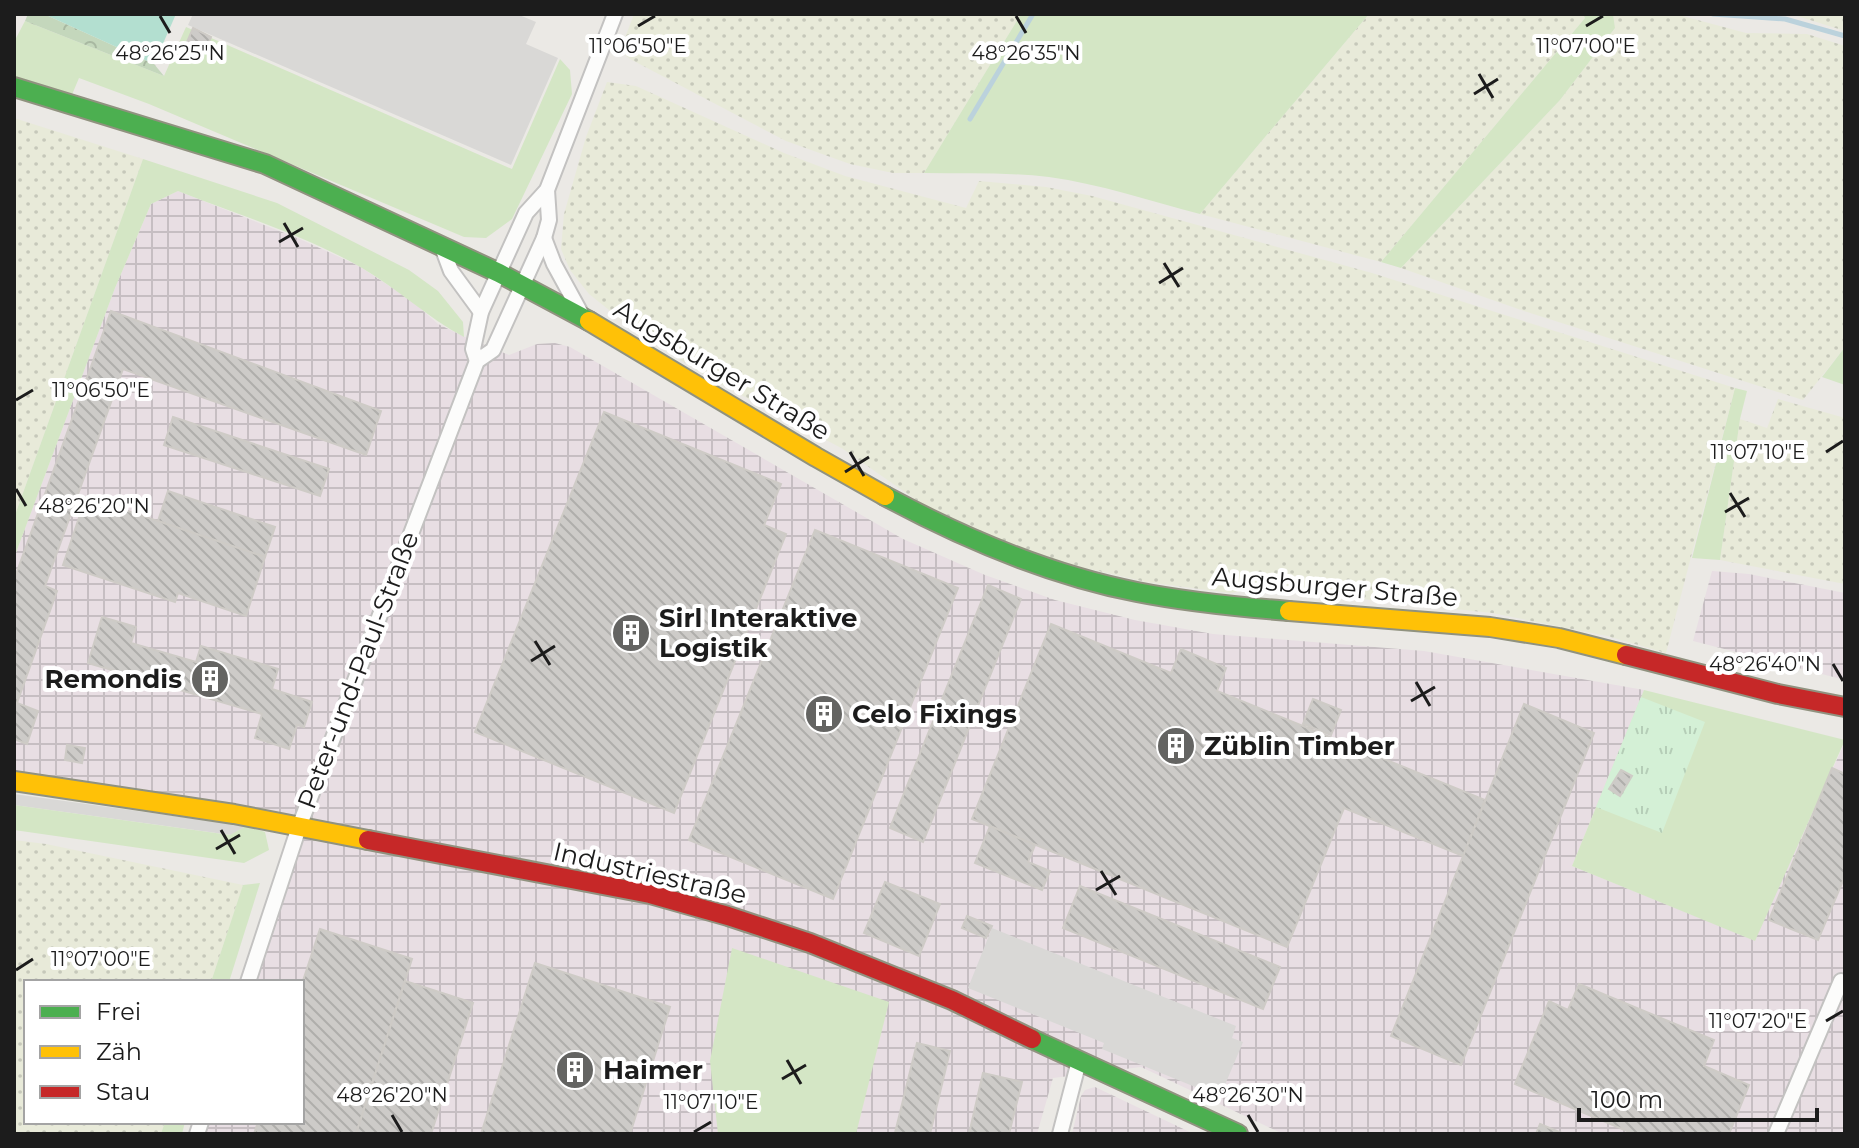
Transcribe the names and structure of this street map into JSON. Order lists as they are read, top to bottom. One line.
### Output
{"streets":{"main road":["Augsburger Straße","Industriestraße"],"street":["Peter-und-Paul-Straße"]},"crossings":[["Augsburger Straße","Peter-und-Paul-Straße"],["Peter-und-Paul-Straße","Industriestraße"]],"places":{"building":["Sirl Interaktive Logistik","Remondis","Celo Fixings","Züblin Timber","Haimer"]},"legend":["Frei","Zäh","Stau"],"scale_bar":"100 m","coordinates":["11°06'50\"E","11°07'00\"E","48°26'25\"N","48°26'35\"N","11°07'10\"E","48°26'20\"N","48°26'40\"N","11°07'20\"E","48°26'30\"N"]}
